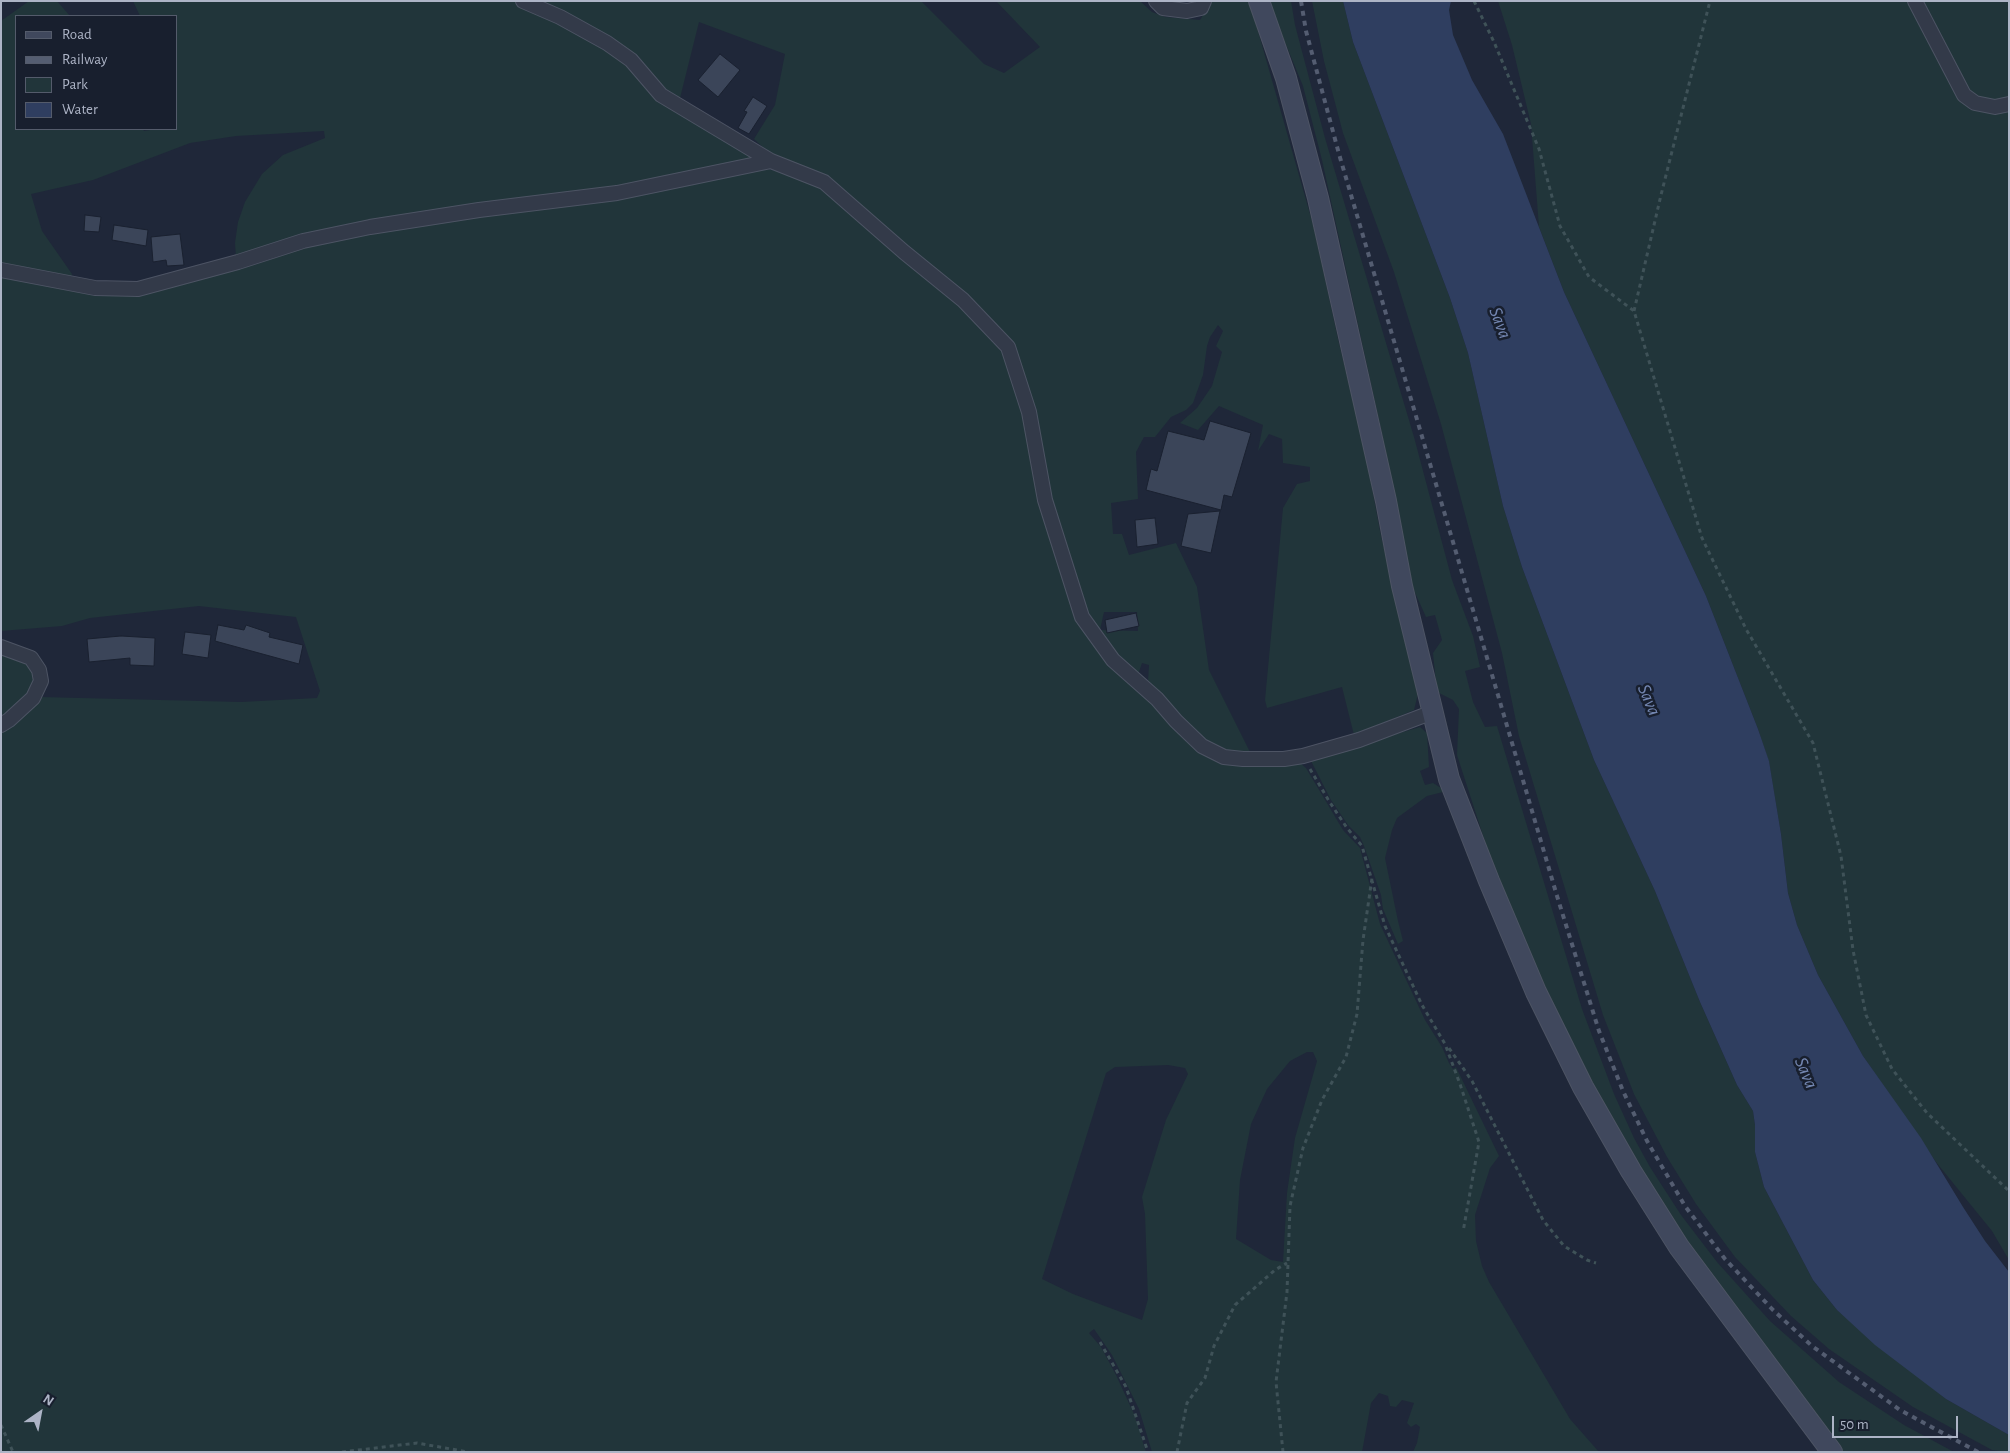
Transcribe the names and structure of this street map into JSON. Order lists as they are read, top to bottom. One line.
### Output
{"water":["Sava"],"legend":["Road","Railway","Park","Water"],"scale_bar":"50 m","north":"top right"}
